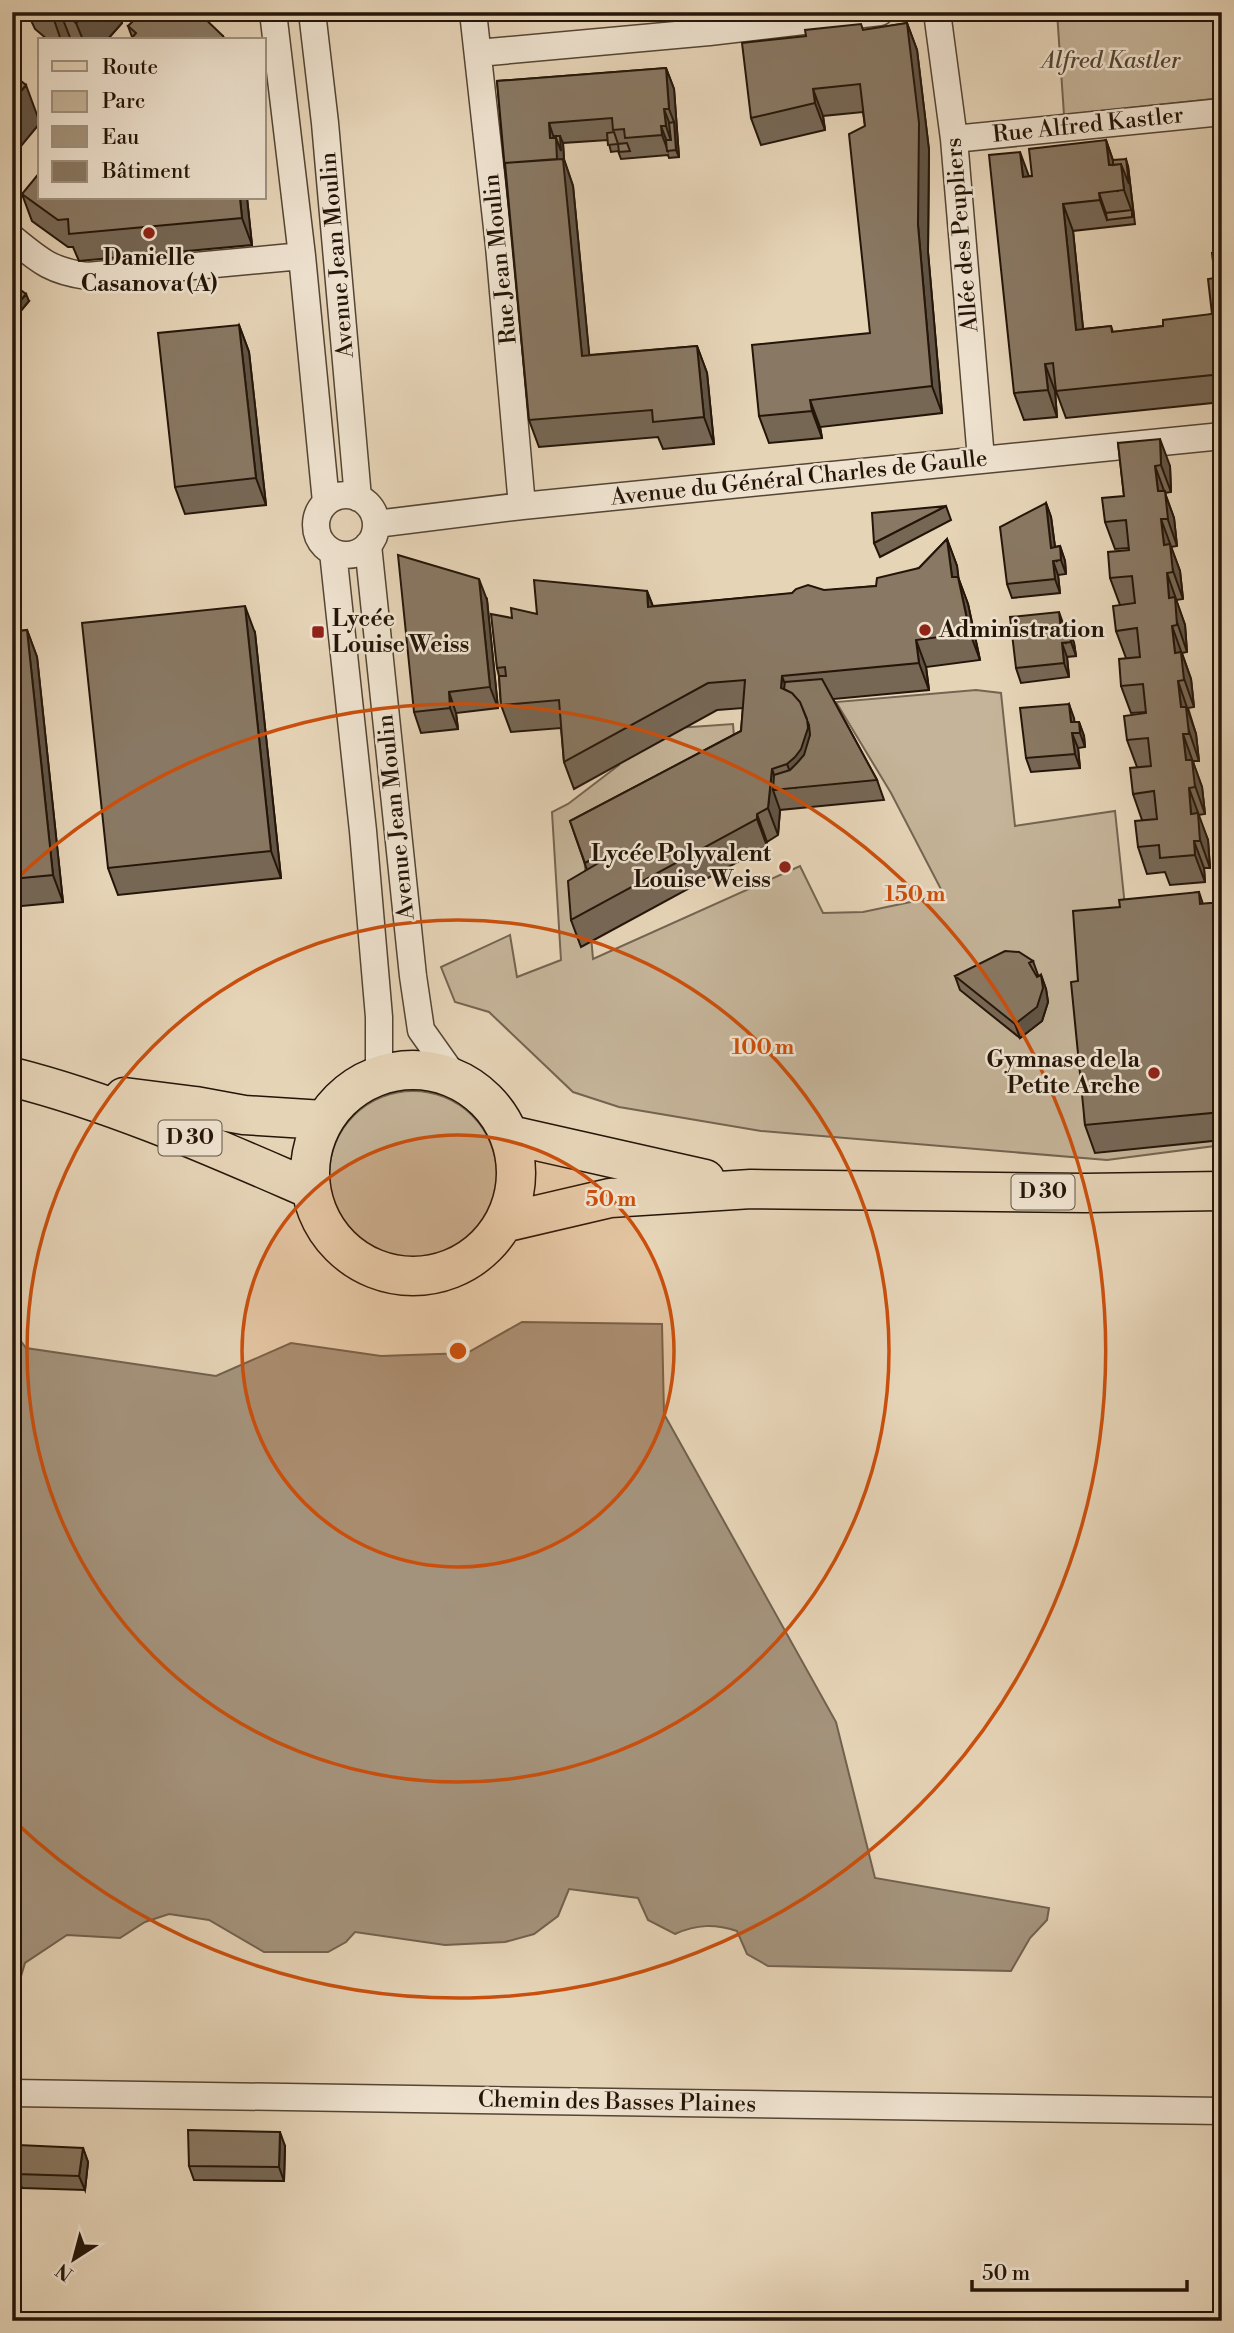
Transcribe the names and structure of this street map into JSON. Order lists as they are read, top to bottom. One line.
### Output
{"streets":{"main road":["D 30"],"street":["Rue Alfred Kastler","Allée des Peupliers","Avenue Jean Moulin","Rue Jean Moulin","Avenue du Général Charles de Gaulle","Chemin des Basses Plaines"]},"crossings":[["Rue Alfred Kastler","Allée des Peupliers"],["Allée des Peupliers","Avenue du Général Charles de Gaulle"],["Avenue Jean Moulin","Avenue du Général Charles de Gaulle"],["Avenue Jean Moulin","D 30"],["Rue Jean Moulin","Avenue du Général Charles de Gaulle"]],"parks":["Alfred Kastler"],"places":{"other":["Danielle Casanova (A)","Administration","Lycée Polyvalent Louise Weiss","Gymnase de la Petite Arche"],"transit":["Lycée Louise Weiss"]},"legend":["Route","Parc","Eau","Bâtiment"],"scale_bar":"50 m","north":"bottom left","rings":["150 m","100 m","50 m"]}
